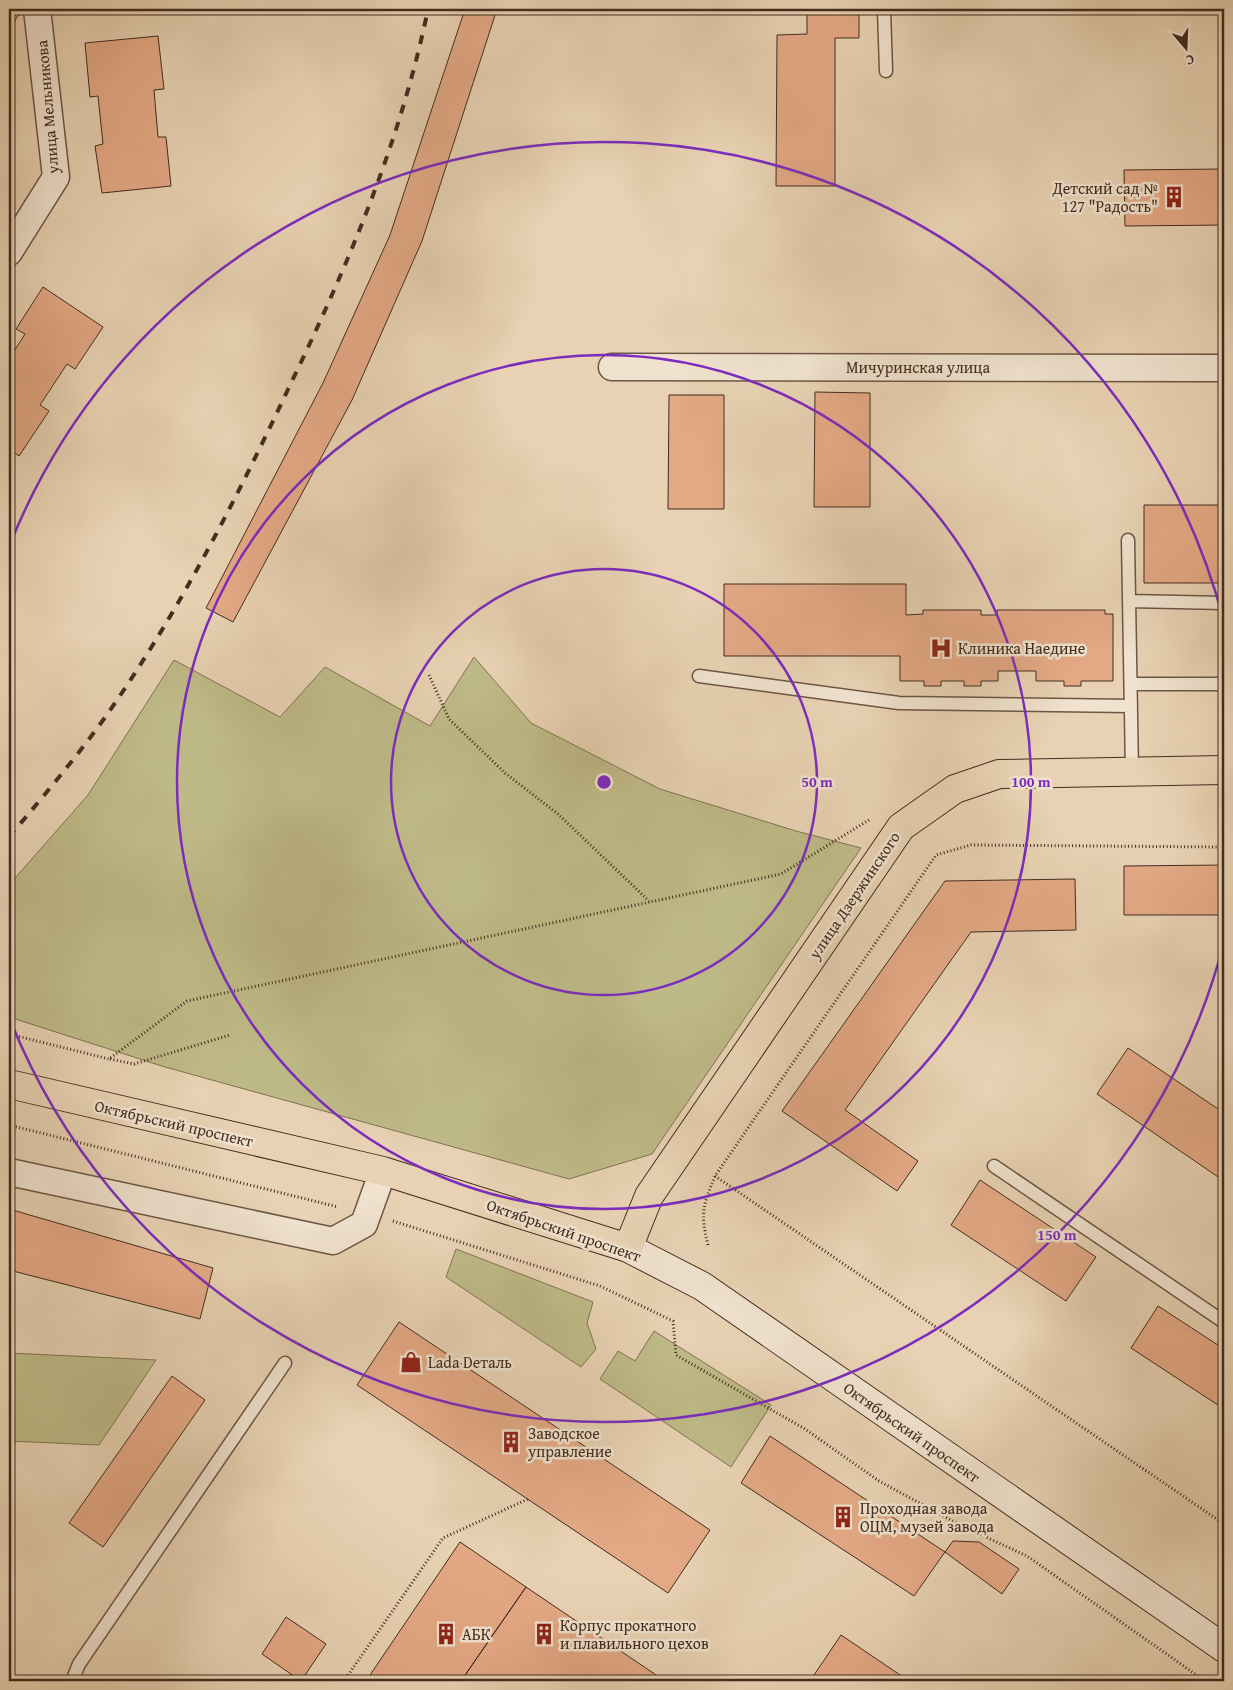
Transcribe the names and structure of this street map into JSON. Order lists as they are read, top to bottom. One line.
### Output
{"streets":{"main road":["улица Дзержинского","Октябрьский проспект"],"street":["улица Мельникова","Мичуринская улица"]},"crossings":[["улица Дзержинского","Октябрьский проспект"]],"places":{"building":["Детский сад № 127 \"Радость\"","Заводское управление","Проходная завода ОЦМ, музей завода","АБК","Корпус прокатного и плавильного цехов"],"hospital":["Клиника Наедине"],"shop":["Lada Dеталь"]},"north":"bottom","rings":["50 m","100 m","150 m"]}
